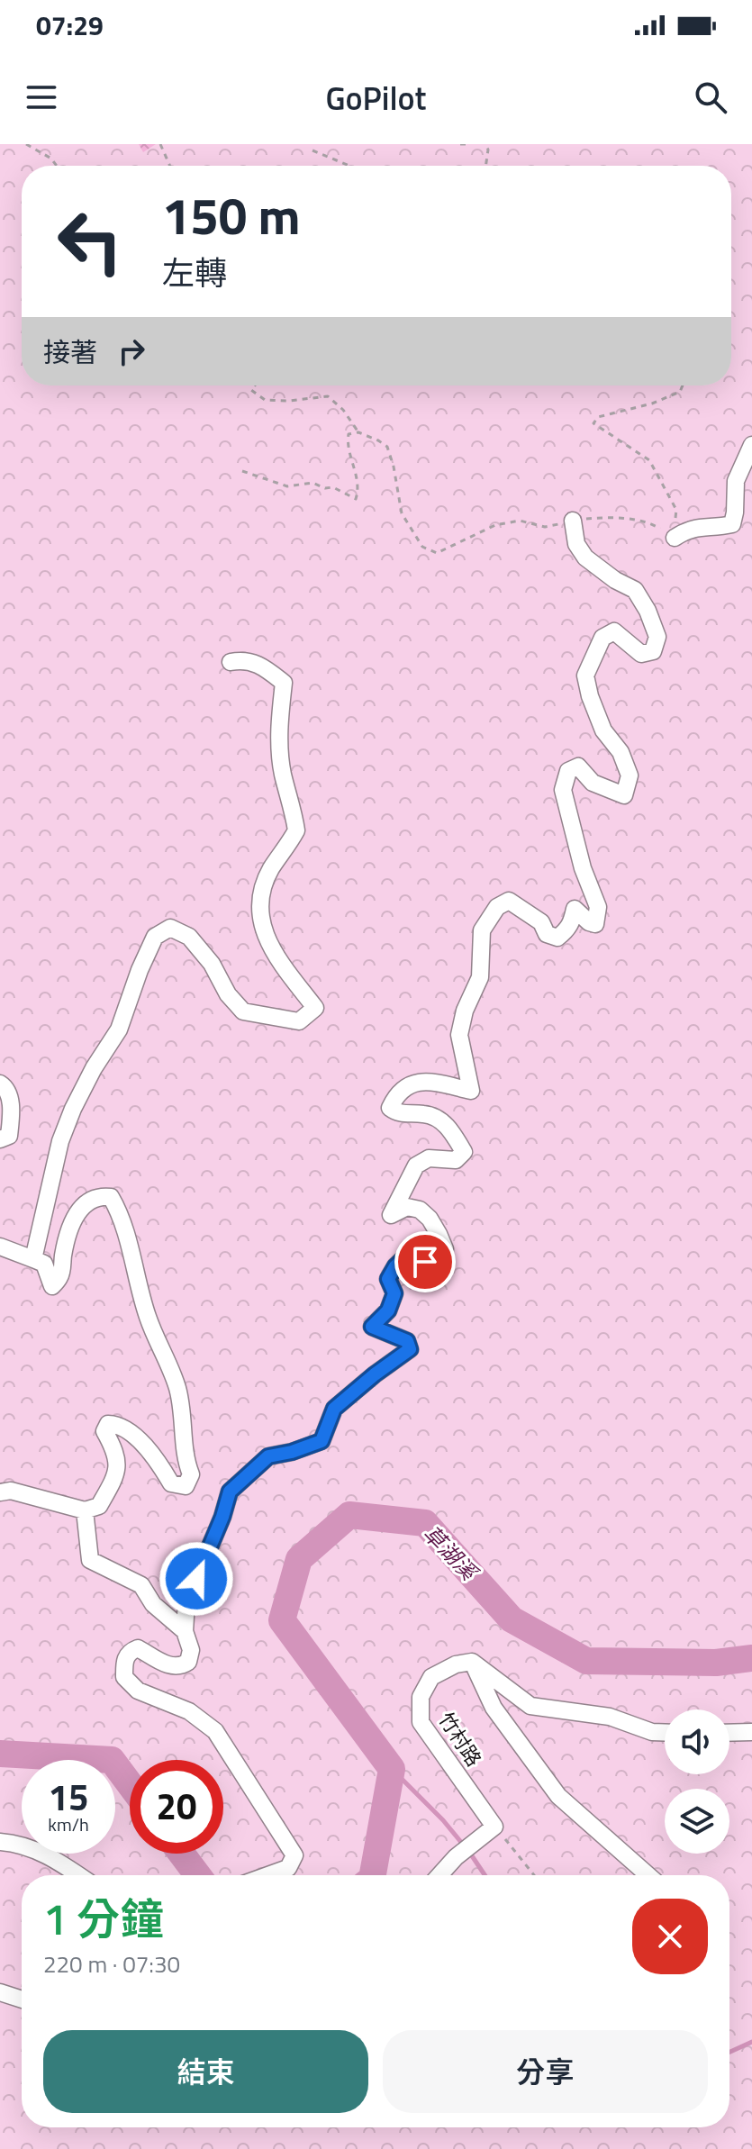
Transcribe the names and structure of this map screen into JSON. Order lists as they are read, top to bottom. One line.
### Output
{"streets":{"street":["竹村路"]},"water":["草湖溪"],"page":{"status":"07:29","header":"GoPilot","turn":["150 m","左轉"],"then":"接著","speed":"15 km/h","limit":"20","heading":["1 分鐘","220 m · 07:30"],"buttons":["結束","分享"]}}
